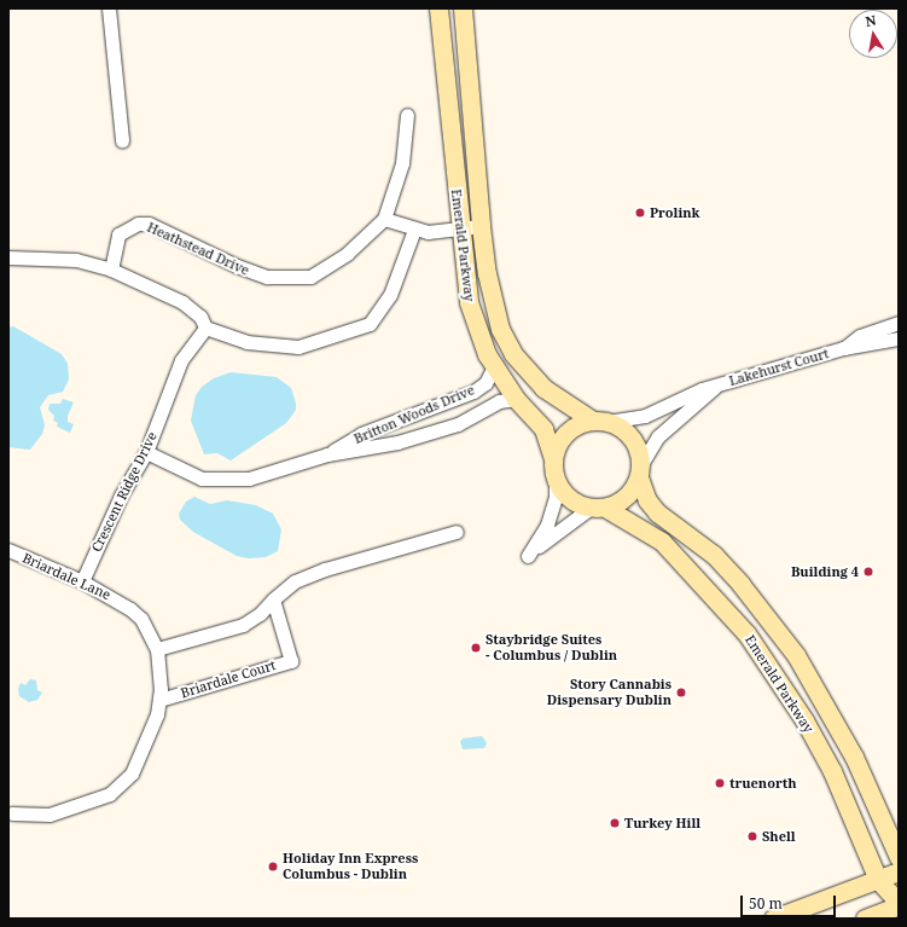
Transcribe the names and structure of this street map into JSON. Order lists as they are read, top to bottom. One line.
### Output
{"streets":{"main road":["Emerald Parkway"],"street":["Heathstead Drive","Lakehurst Court","Britton Woods Drive","Crescent Ridge Drive","Briardale Lane","Briardale Court"]},"crossings":[["Emerald Parkway","Lakehurst Court"],["Emerald Parkway","Britton Woods Drive"],["Britton Woods Drive","Crescent Ridge Drive"],["Crescent Ridge Drive","Briardale Lane"],["Briardale Lane","Briardale Court"]],"places":["Prolink","Building 4","Staybridge Suites - Columbus / Dublin","Story Cannabis Dispensary Dublin","truenorth","Turkey Hill","Shell","Holiday Inn Express Columbus - Dublin"],"scale_bar":"50 m","north":"top"}
